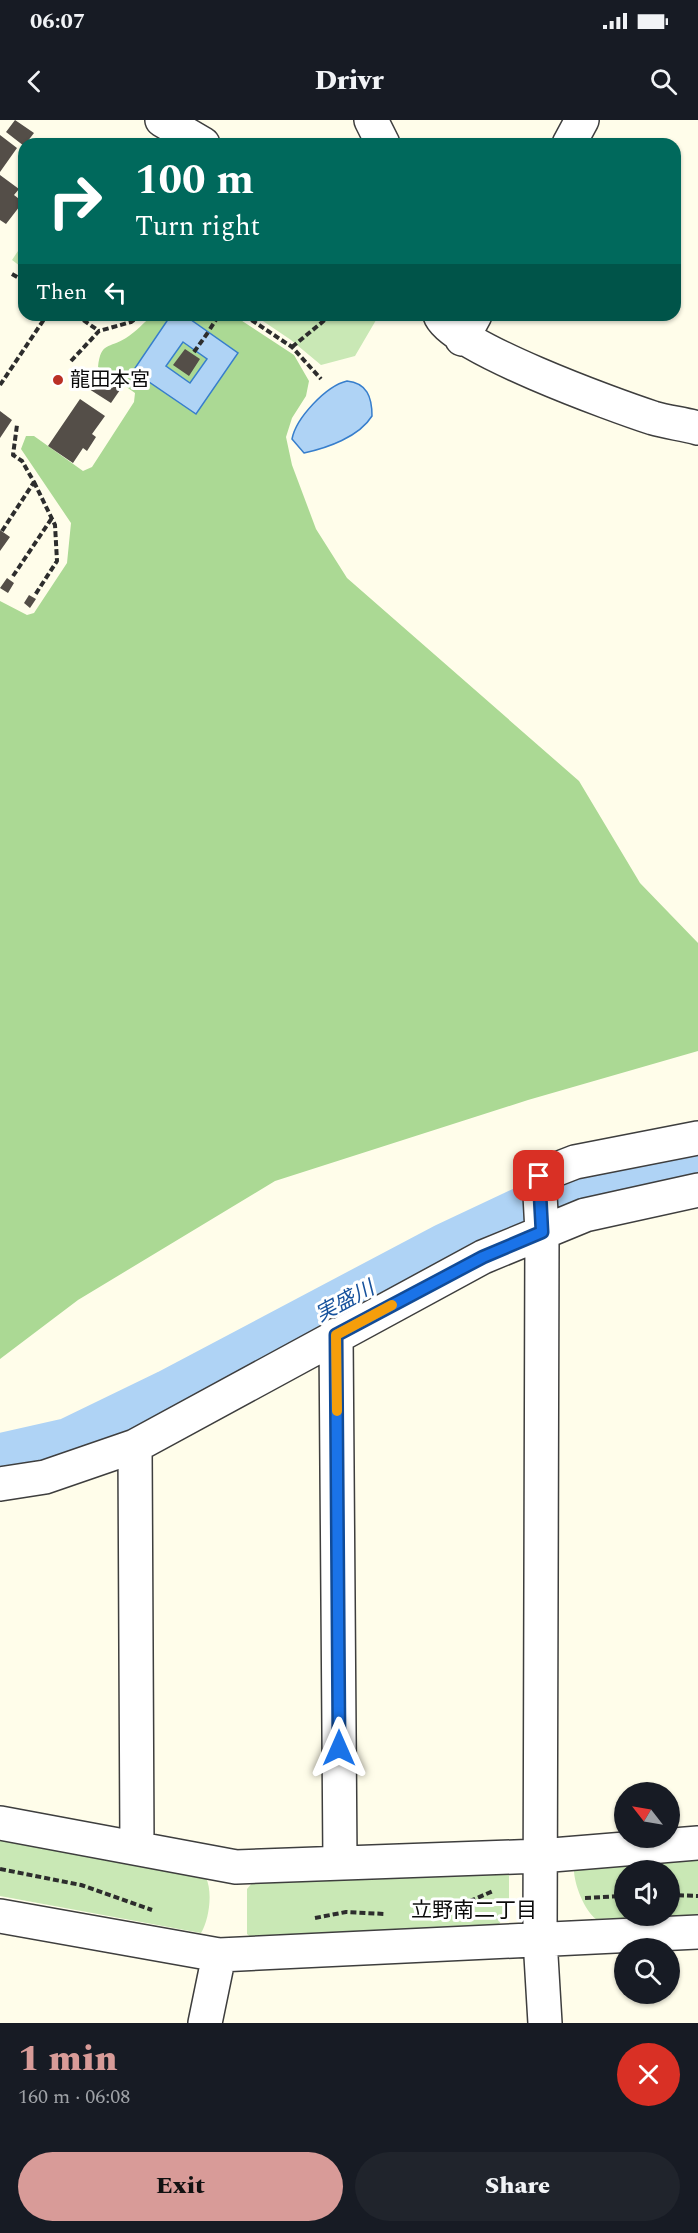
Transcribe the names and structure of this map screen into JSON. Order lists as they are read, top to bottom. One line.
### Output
{"districts":["立野南二丁目"],"water":["実盛川"],"places":["龍田本宮"],"north":"top left","page":{"status":"06:07","header":"Drivr","turn":["100 m","Turn right"],"then":"Then","heading":["1 min","160 m · 06:08"],"buttons":["Exit","Share"]}}
